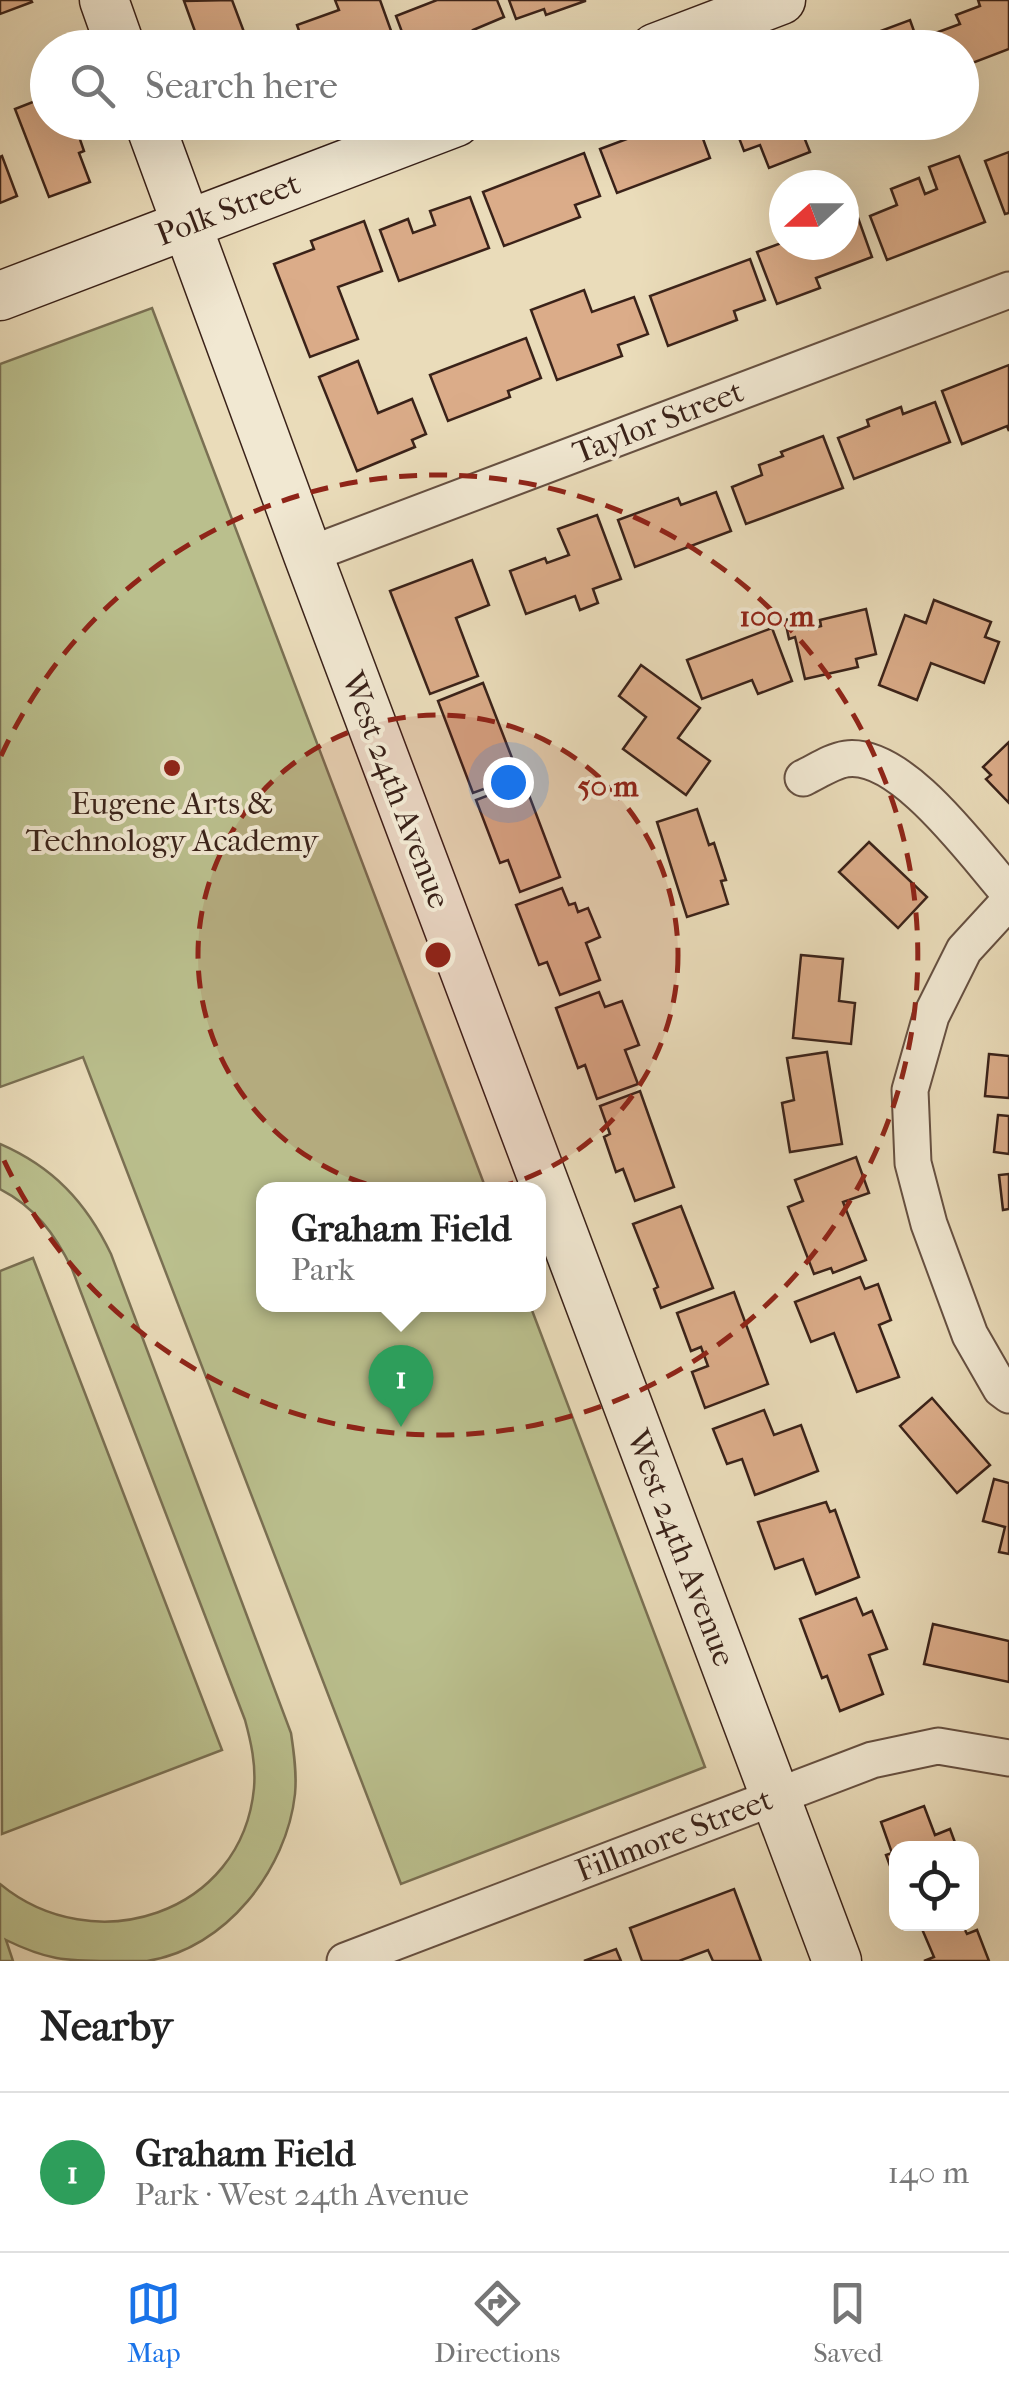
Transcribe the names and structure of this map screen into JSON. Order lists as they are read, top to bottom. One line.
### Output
{"streets":{"street":["Polk Street","Taylor Street","West 24th Avenue","Fillmore Street"]},"crossings":[["Polk Street","West 24th Avenue"],["Taylor Street","West 24th Avenue"],["West 24th Avenue","Fillmore Street"]],"places":["Eugene Arts & Technology Academy"],"north":"left","page":{"search":"Search here","popup":["Graham Field","Park"],"pins":"1","heading":"Nearby","list":[{"mark":"1","name":"Graham Field","note":"Park · West 24th Avenue","value":"140 m"}],"nav":["Map","Directions","Saved"]},"rings":["100 m","50 m"]}
